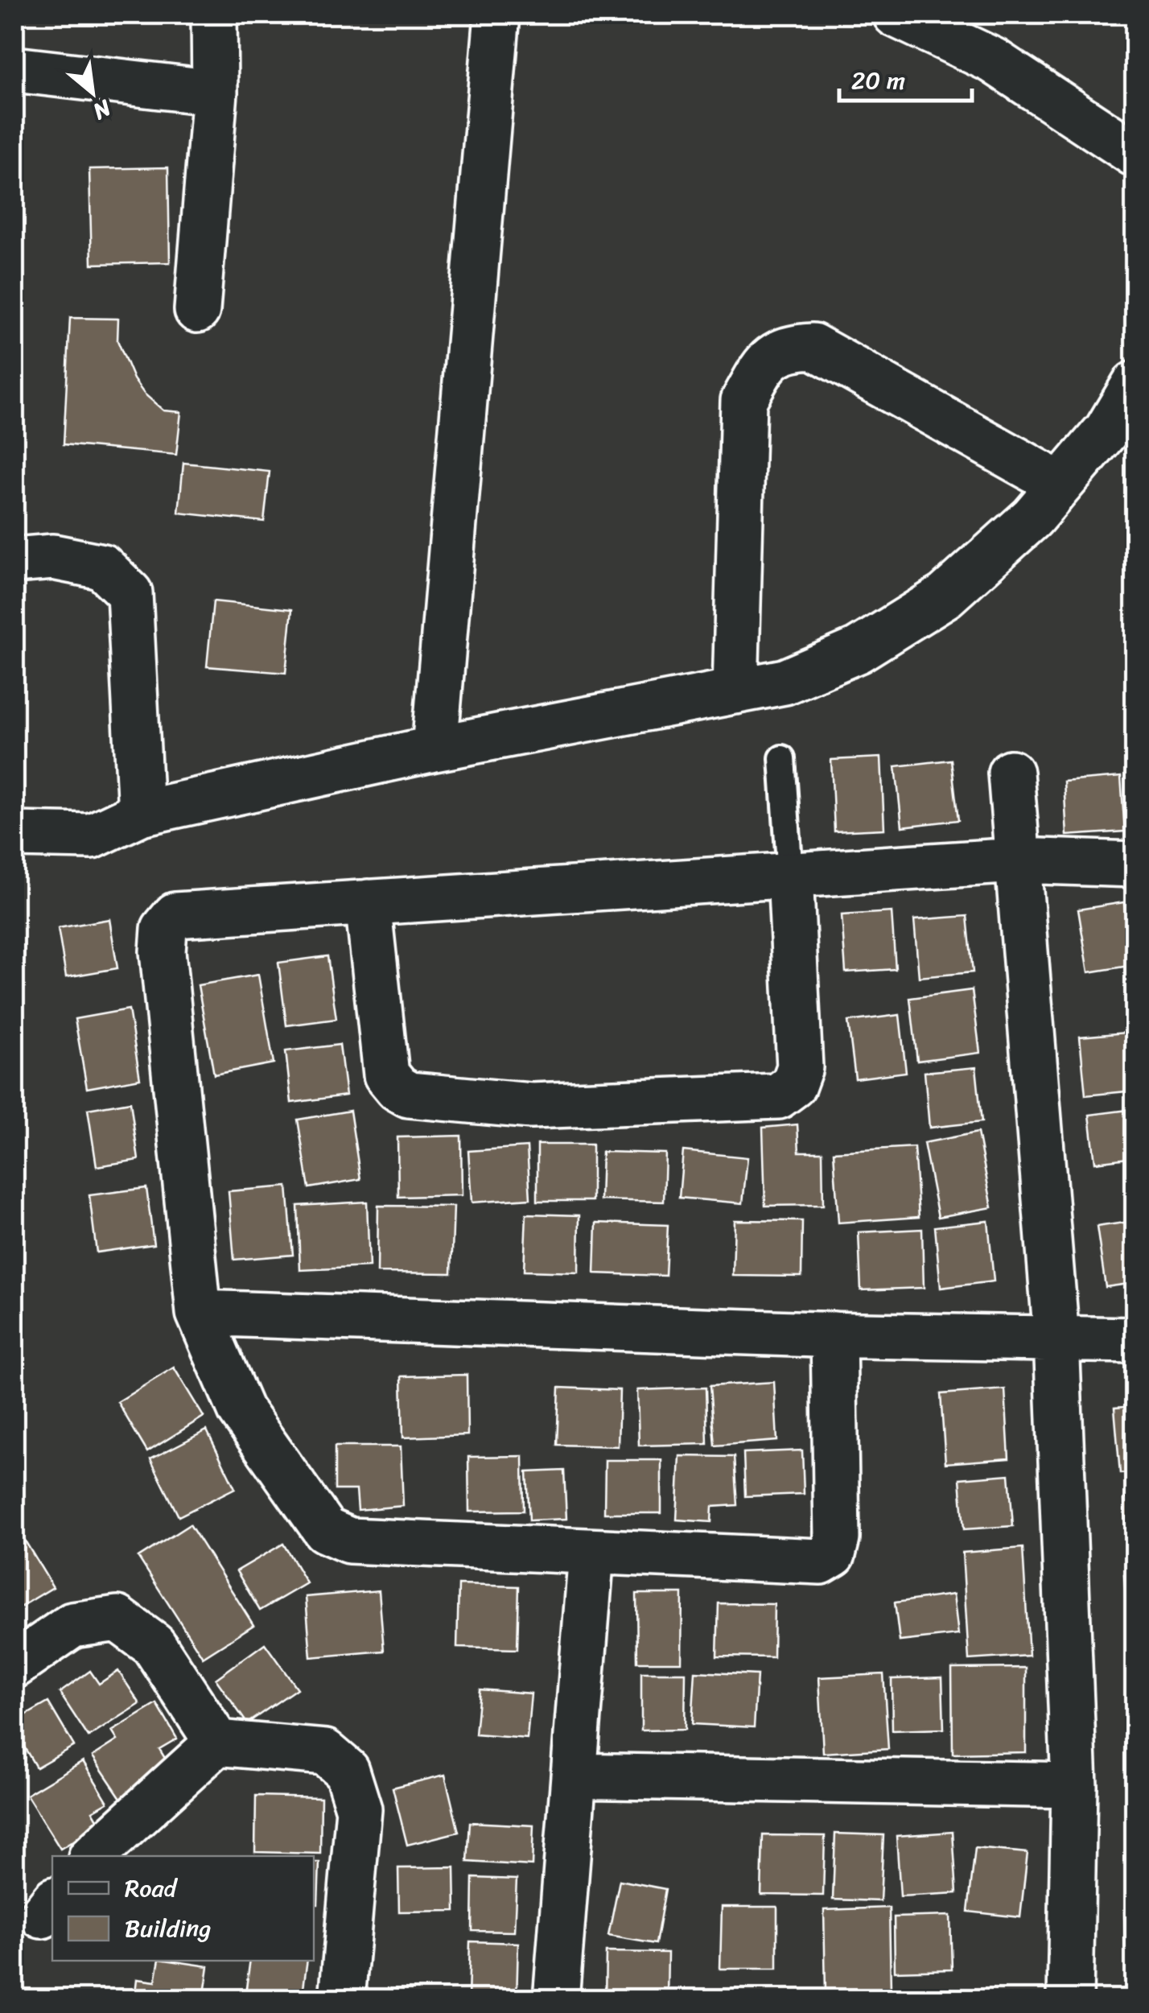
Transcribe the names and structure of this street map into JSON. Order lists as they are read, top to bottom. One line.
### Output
{"legend":["Road","Building"],"scale_bar":"20 m","north":"bottom right"}
